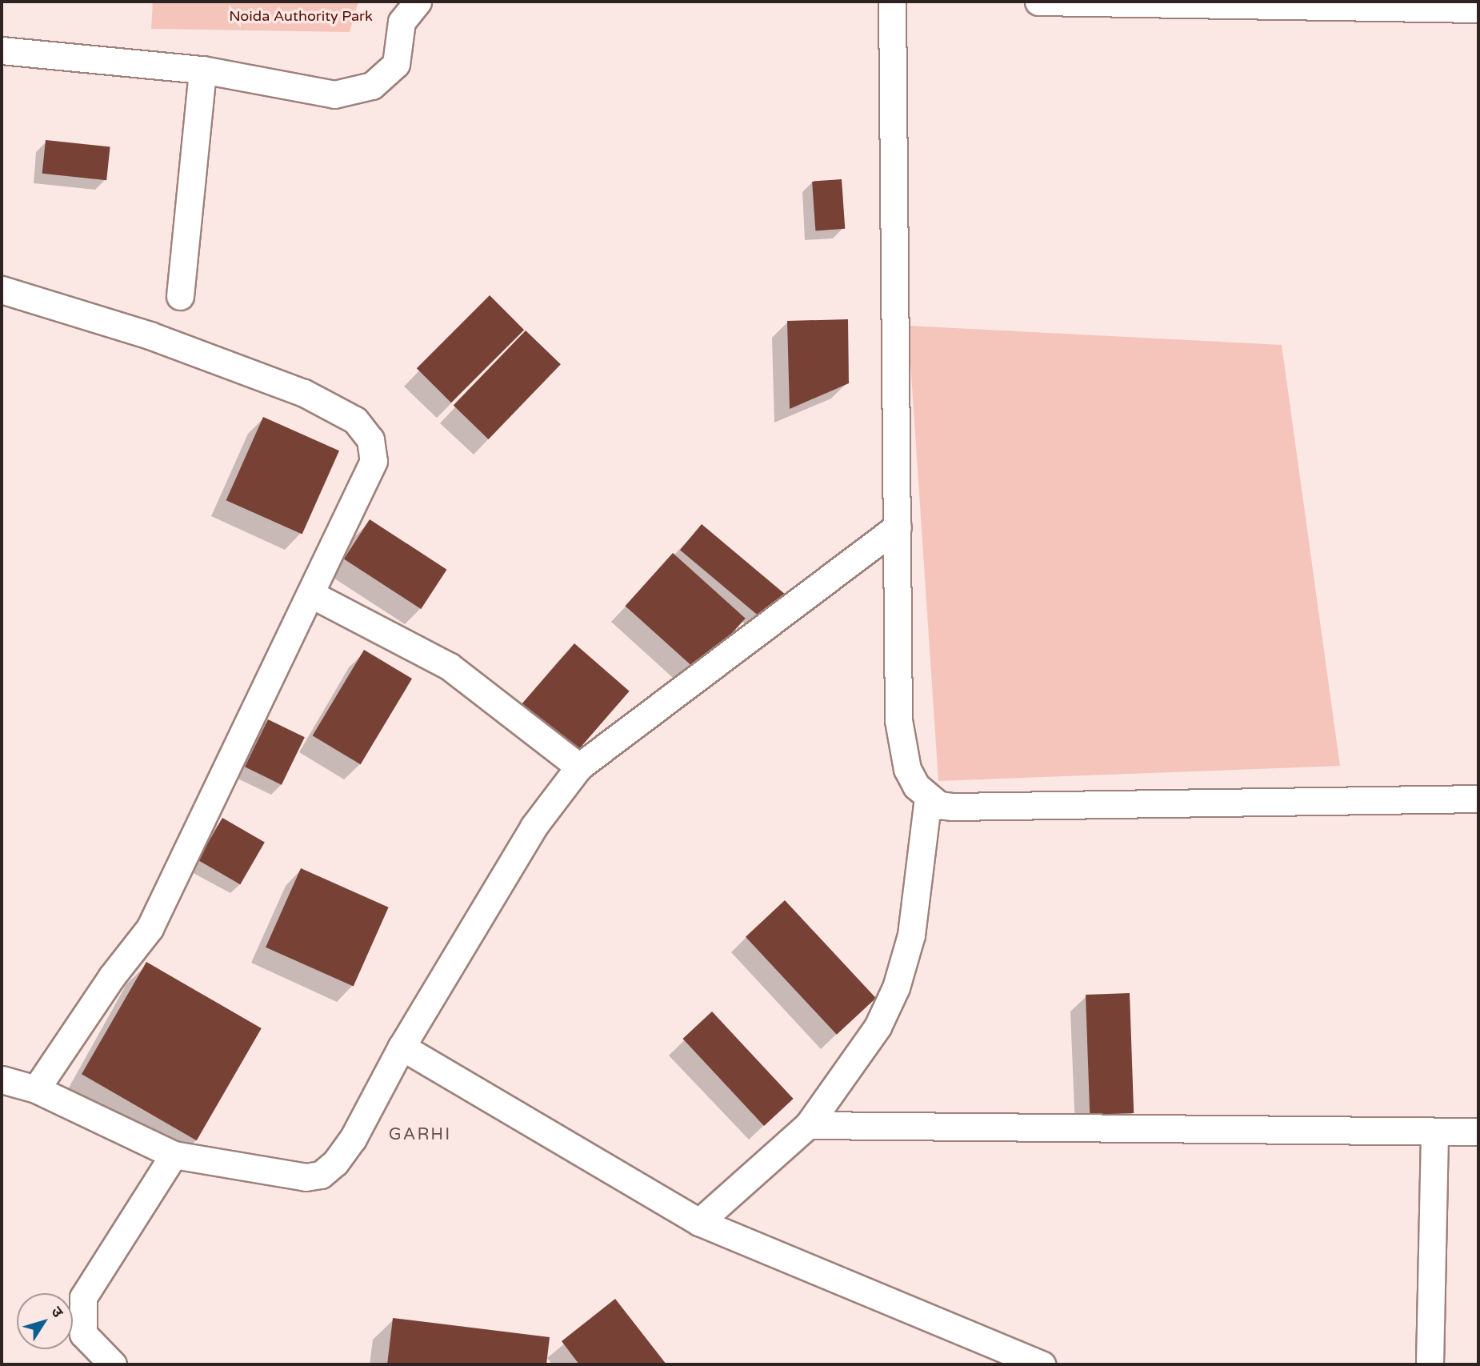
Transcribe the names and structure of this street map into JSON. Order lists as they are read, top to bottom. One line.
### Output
{"districts":["GARHI"],"parks":["Noida Authority Park"],"north":"top right"}
